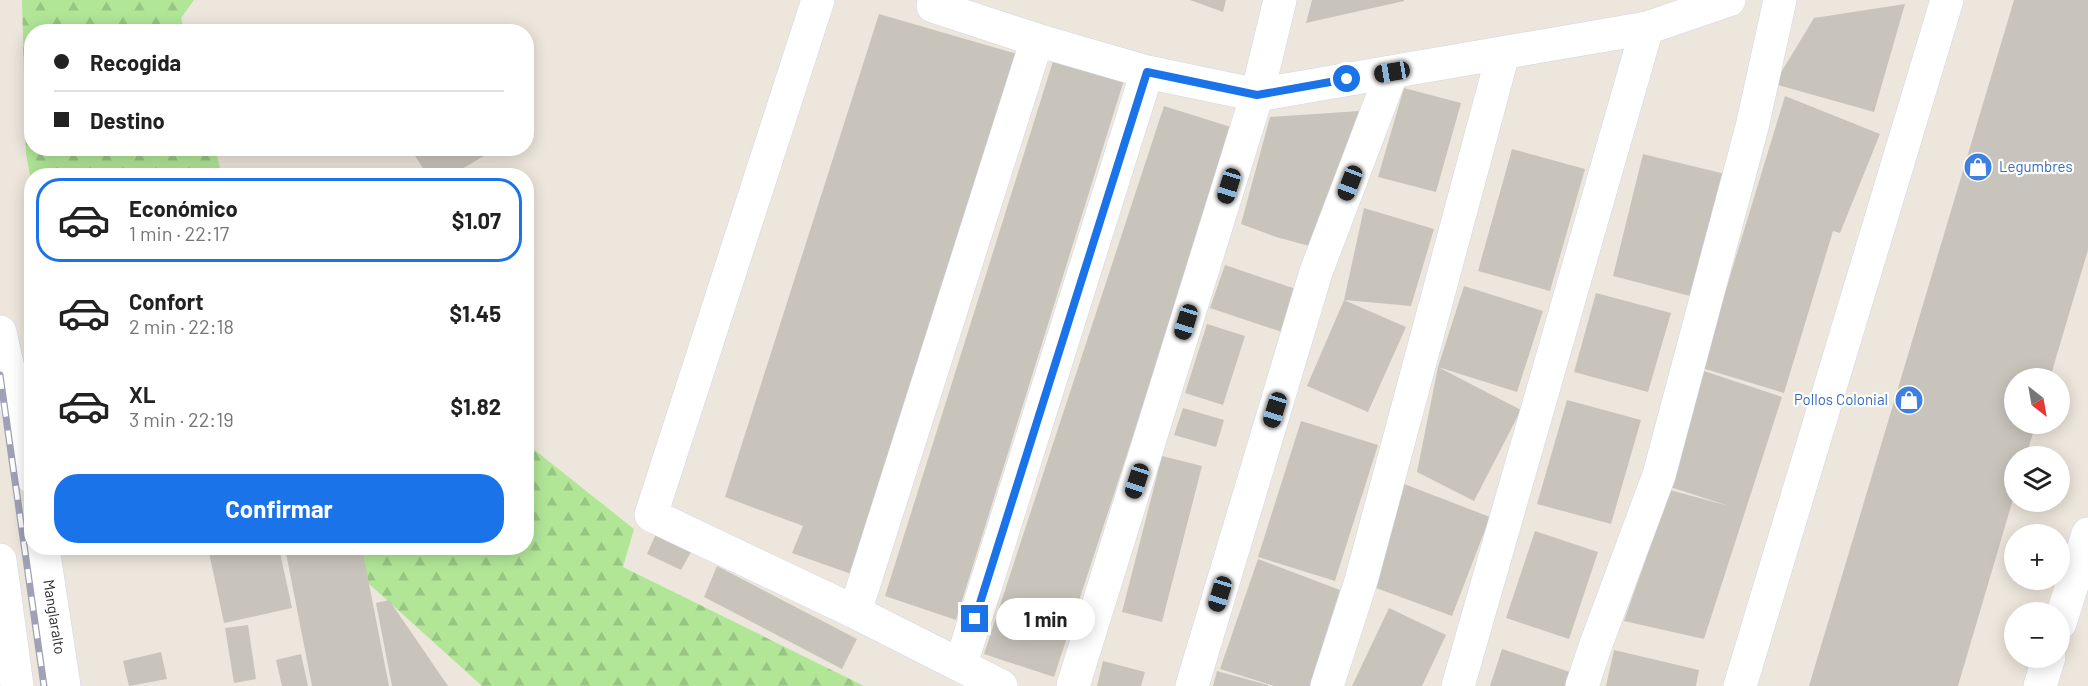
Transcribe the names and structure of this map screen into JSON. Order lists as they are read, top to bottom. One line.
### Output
{"streets":{"street":["Manglaralto"]},"places":{"shop":["Legumbres","Pollos Colonial"]},"north":"bottom right","page":{"banner":["Recogida","Destino"],"list":[{"name":"Económico","note":"1 min · 22:17","value":"$1.07"},{"name":"Confort","note":"2 min · 22:18","value":"$1.45"},{"name":"XL","note":"3 min · 22:19","value":"$1.82"}],"map_buttons":["+","−"],"buttons":"Confirmar","bubble":"1 min"}}
